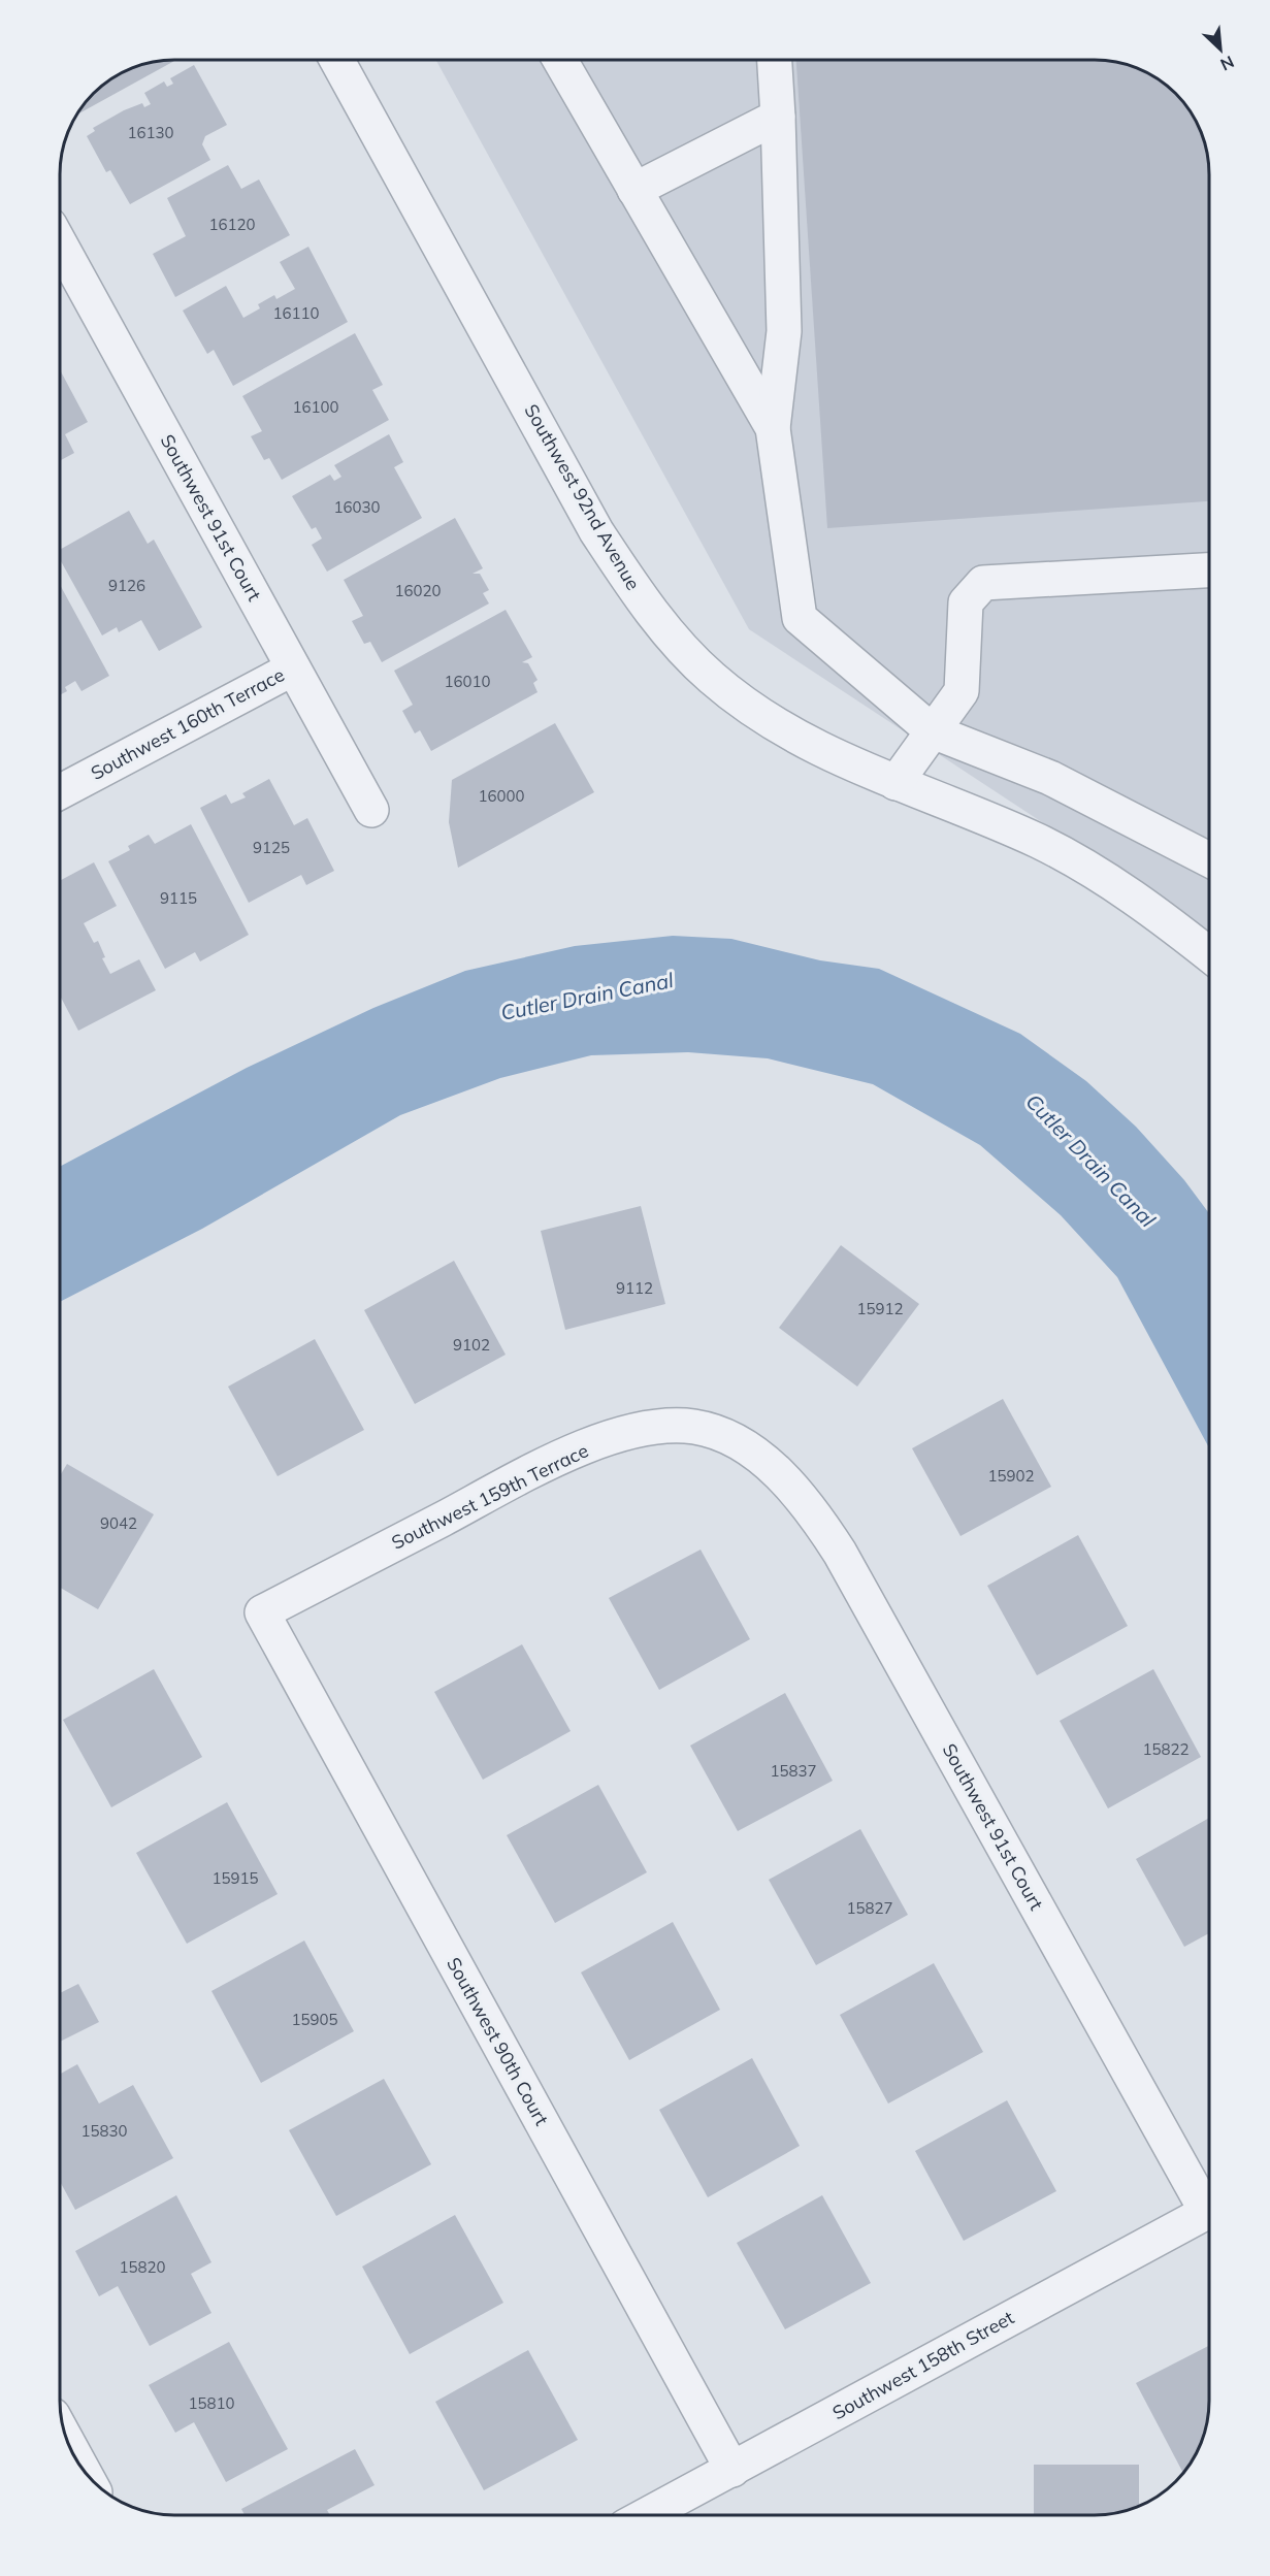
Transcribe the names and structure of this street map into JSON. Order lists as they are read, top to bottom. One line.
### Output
{"streets":{"street":["Southwest 92nd Avenue","Southwest 91st Court","Southwest 160th Terrace","Southwest 159th Terrace","Southwest 90th Court","Southwest 158th Street"]},"crossings":[["Southwest 91st Court","Southwest 160th Terrace"],["Southwest 91st Court","Southwest 159th Terrace"],["Southwest 159th Terrace","Southwest 90th Court"],["Southwest 90th Court","Southwest 158th Street"]],"water":["Cutler Drain Canal"],"house_numbers":["16130","16120","16110","16100","16030","9126","16020","16010","16000","9125","9115","9112","15912","9102","15902","9042","15822","15837","15915","15827","15905","15830","15820","15810"],"north":"bottom right"}
